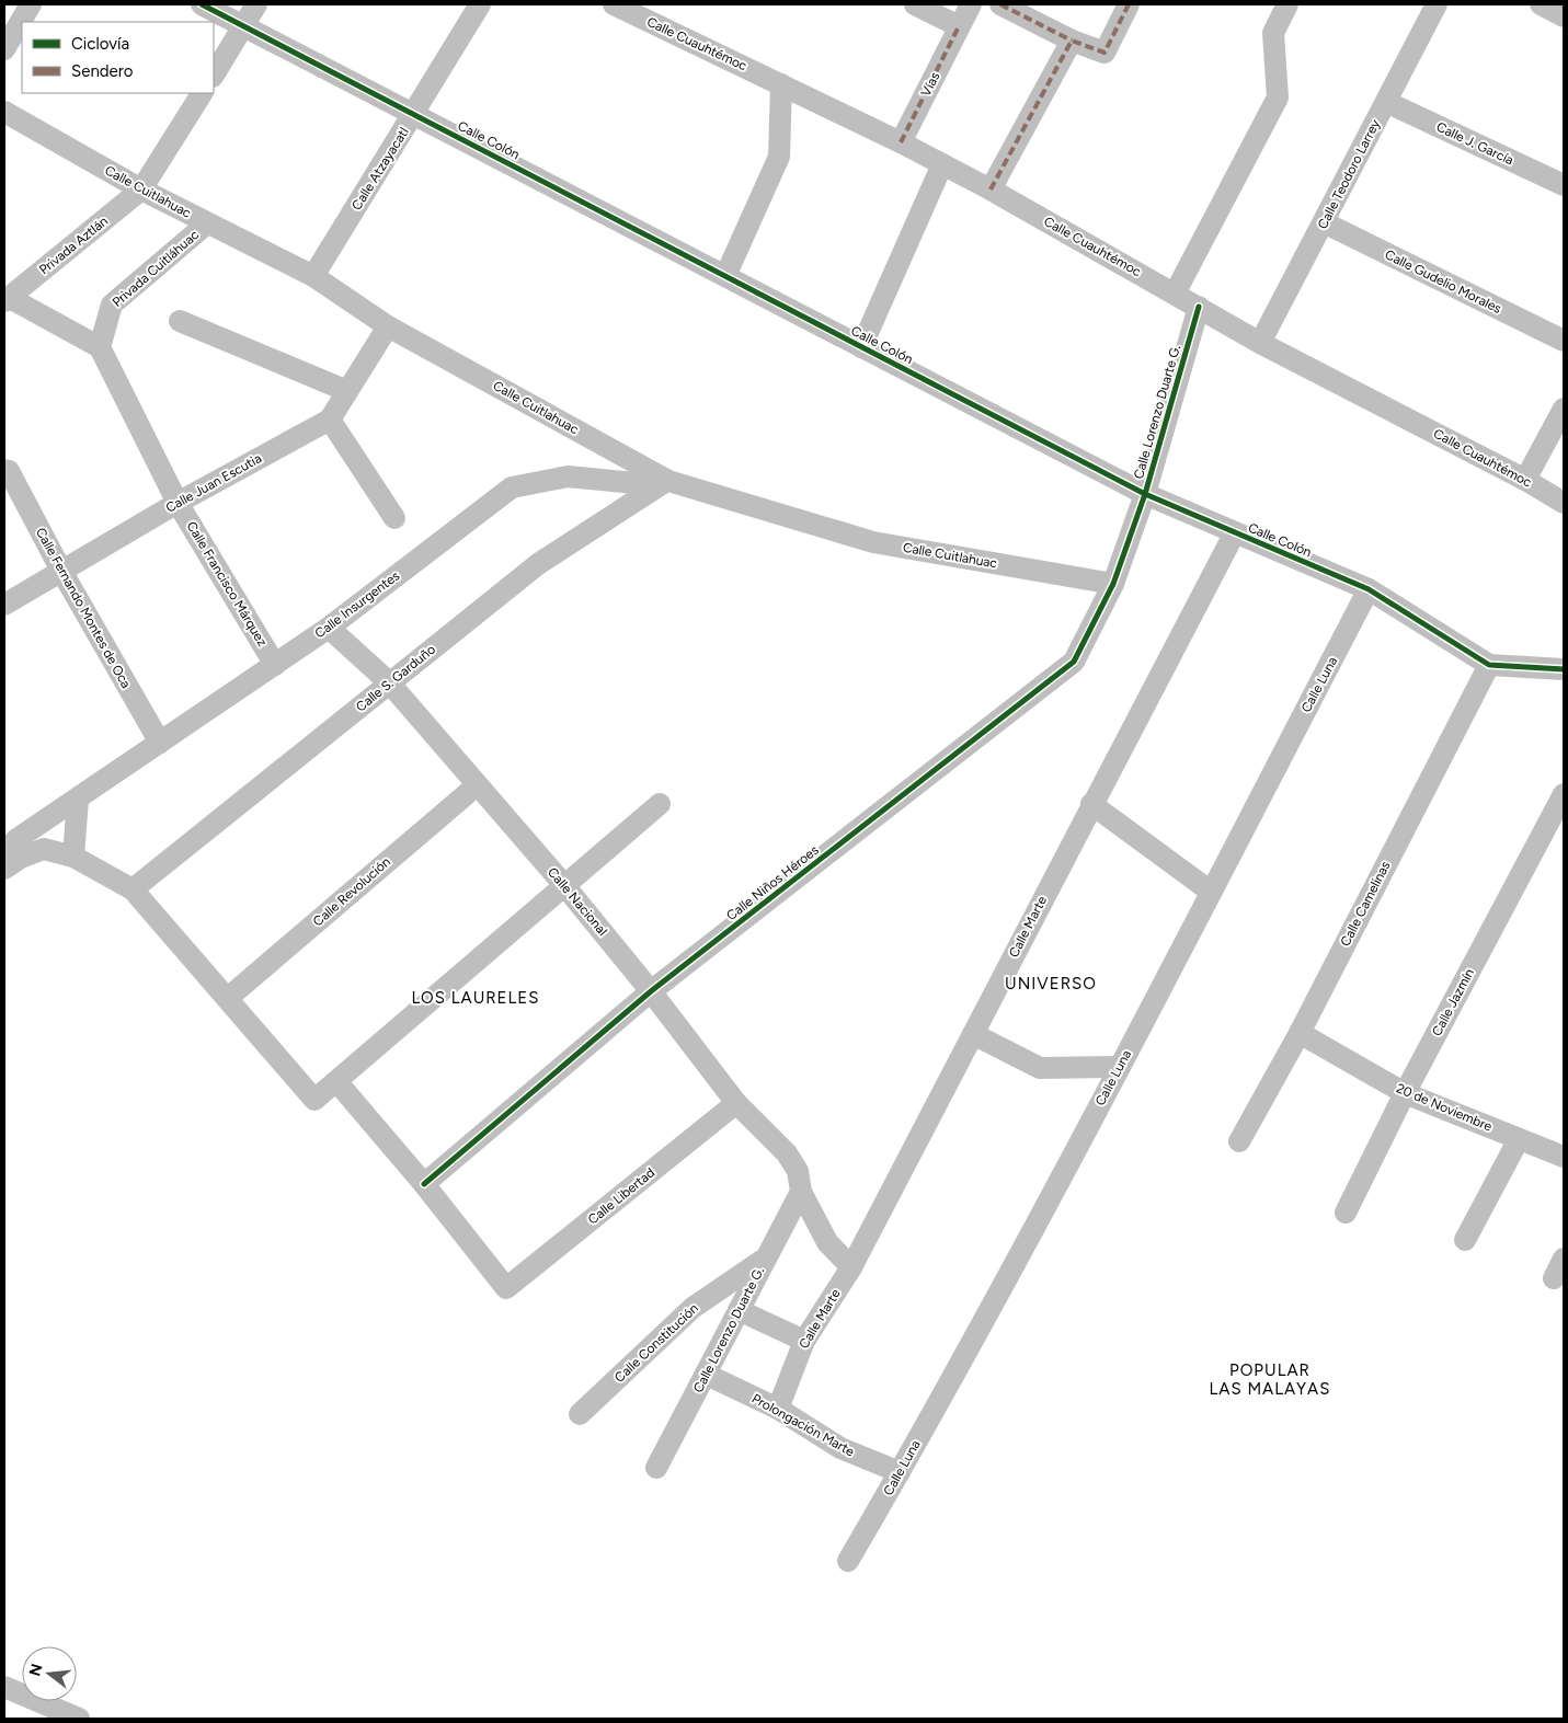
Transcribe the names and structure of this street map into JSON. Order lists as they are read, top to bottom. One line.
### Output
{"streets":{"street":["Calle Cuauhtémoc","Vías","Calle Colón","Calle J. García","Calle Atzayacatl","Calle Teodoro Larrey","Calle Cuitlahuac","Privada Aztlán","Privada Cuitláhuac","Calle Gudelio Morales","Calle Lorenzo Duarte G.","Calle Juan Escutia","Calle Francisco Márquez","Calle Insurgentes","Calle Fernando Montes de Oca","Calle S. Garduño","Calle Luna","Calle Niños Héroes","Calle Revolución","Calle Nacional","Calle Camelinas","Calle Marte","Calle Jazmín","20 de Noviembre","Calle Libertad","Calle Constitución","Prolongación Marte"]},"crossings":[["Calle Cuauhtémoc","Vías"],["Calle Cuauhtémoc","Calle Teodoro Larrey"],["Calle Cuauhtémoc","Calle Lorenzo Duarte G."],["Calle Colón","Calle Atzayacatl"],["Calle Colón","Calle Lorenzo Duarte G."],["Calle Colón","Calle Luna"],["Calle Colón","Calle Camelinas"],["Calle Colón","Calle Marte"],["Calle J. García","Calle Teodoro Larrey"],["Calle Atzayacatl","Calle Cuitlahuac"],["Calle Teodoro Larrey","Calle Gudelio Morales"],["Calle Cuitlahuac","Privada Aztlán"],["Calle Cuitlahuac","Privada Cuitláhuac"],["Calle Cuitlahuac","Calle Lorenzo Duarte G."],["Calle Cuitlahuac","Calle Insurgentes"],["Calle Cuitlahuac","Calle S. Garduño"],["Calle Cuitlahuac","Calle Niños Héroes"],["Privada Cuitláhuac","Calle Francisco Márquez"],["Calle Lorenzo Duarte G.","Calle Niños Héroes"],["Calle Lorenzo Duarte G.","Calle Nacional"],["Calle Lorenzo Duarte G.","Calle Constitución"],["Calle Lorenzo Duarte G.","Prolongación Marte"],["Calle Juan Escutia","Calle Francisco Márquez"],["Calle Juan Escutia","Calle Fernando Montes de Oca"],["Calle Francisco Márquez","Calle Insurgentes"],["Calle Insurgentes","Calle Fernando Montes de Oca"],["Calle Insurgentes","Calle S. Garduño"],["Calle Insurgentes","Calle Nacional"],["Calle S. Garduño","Calle Nacional"],["Calle Luna","Prolongación Marte"],["Calle Niños Héroes","Calle Nacional"],["Calle Niños Héroes","Calle Libertad"],["Calle Revolución","Calle Nacional"],["Calle Nacional","Calle Marte"],["Calle Nacional","Calle Libertad"],["Calle Camelinas","20 de Noviembre"],["Calle Marte","Prolongación Marte"],["Calle Jazmín","20 de Noviembre"]],"districts":["UNIVERSO","LOS LAURELES","POPULAR LAS MALAYAS"],"legend":["Ciclovía","Sendero"],"north":"left"}
